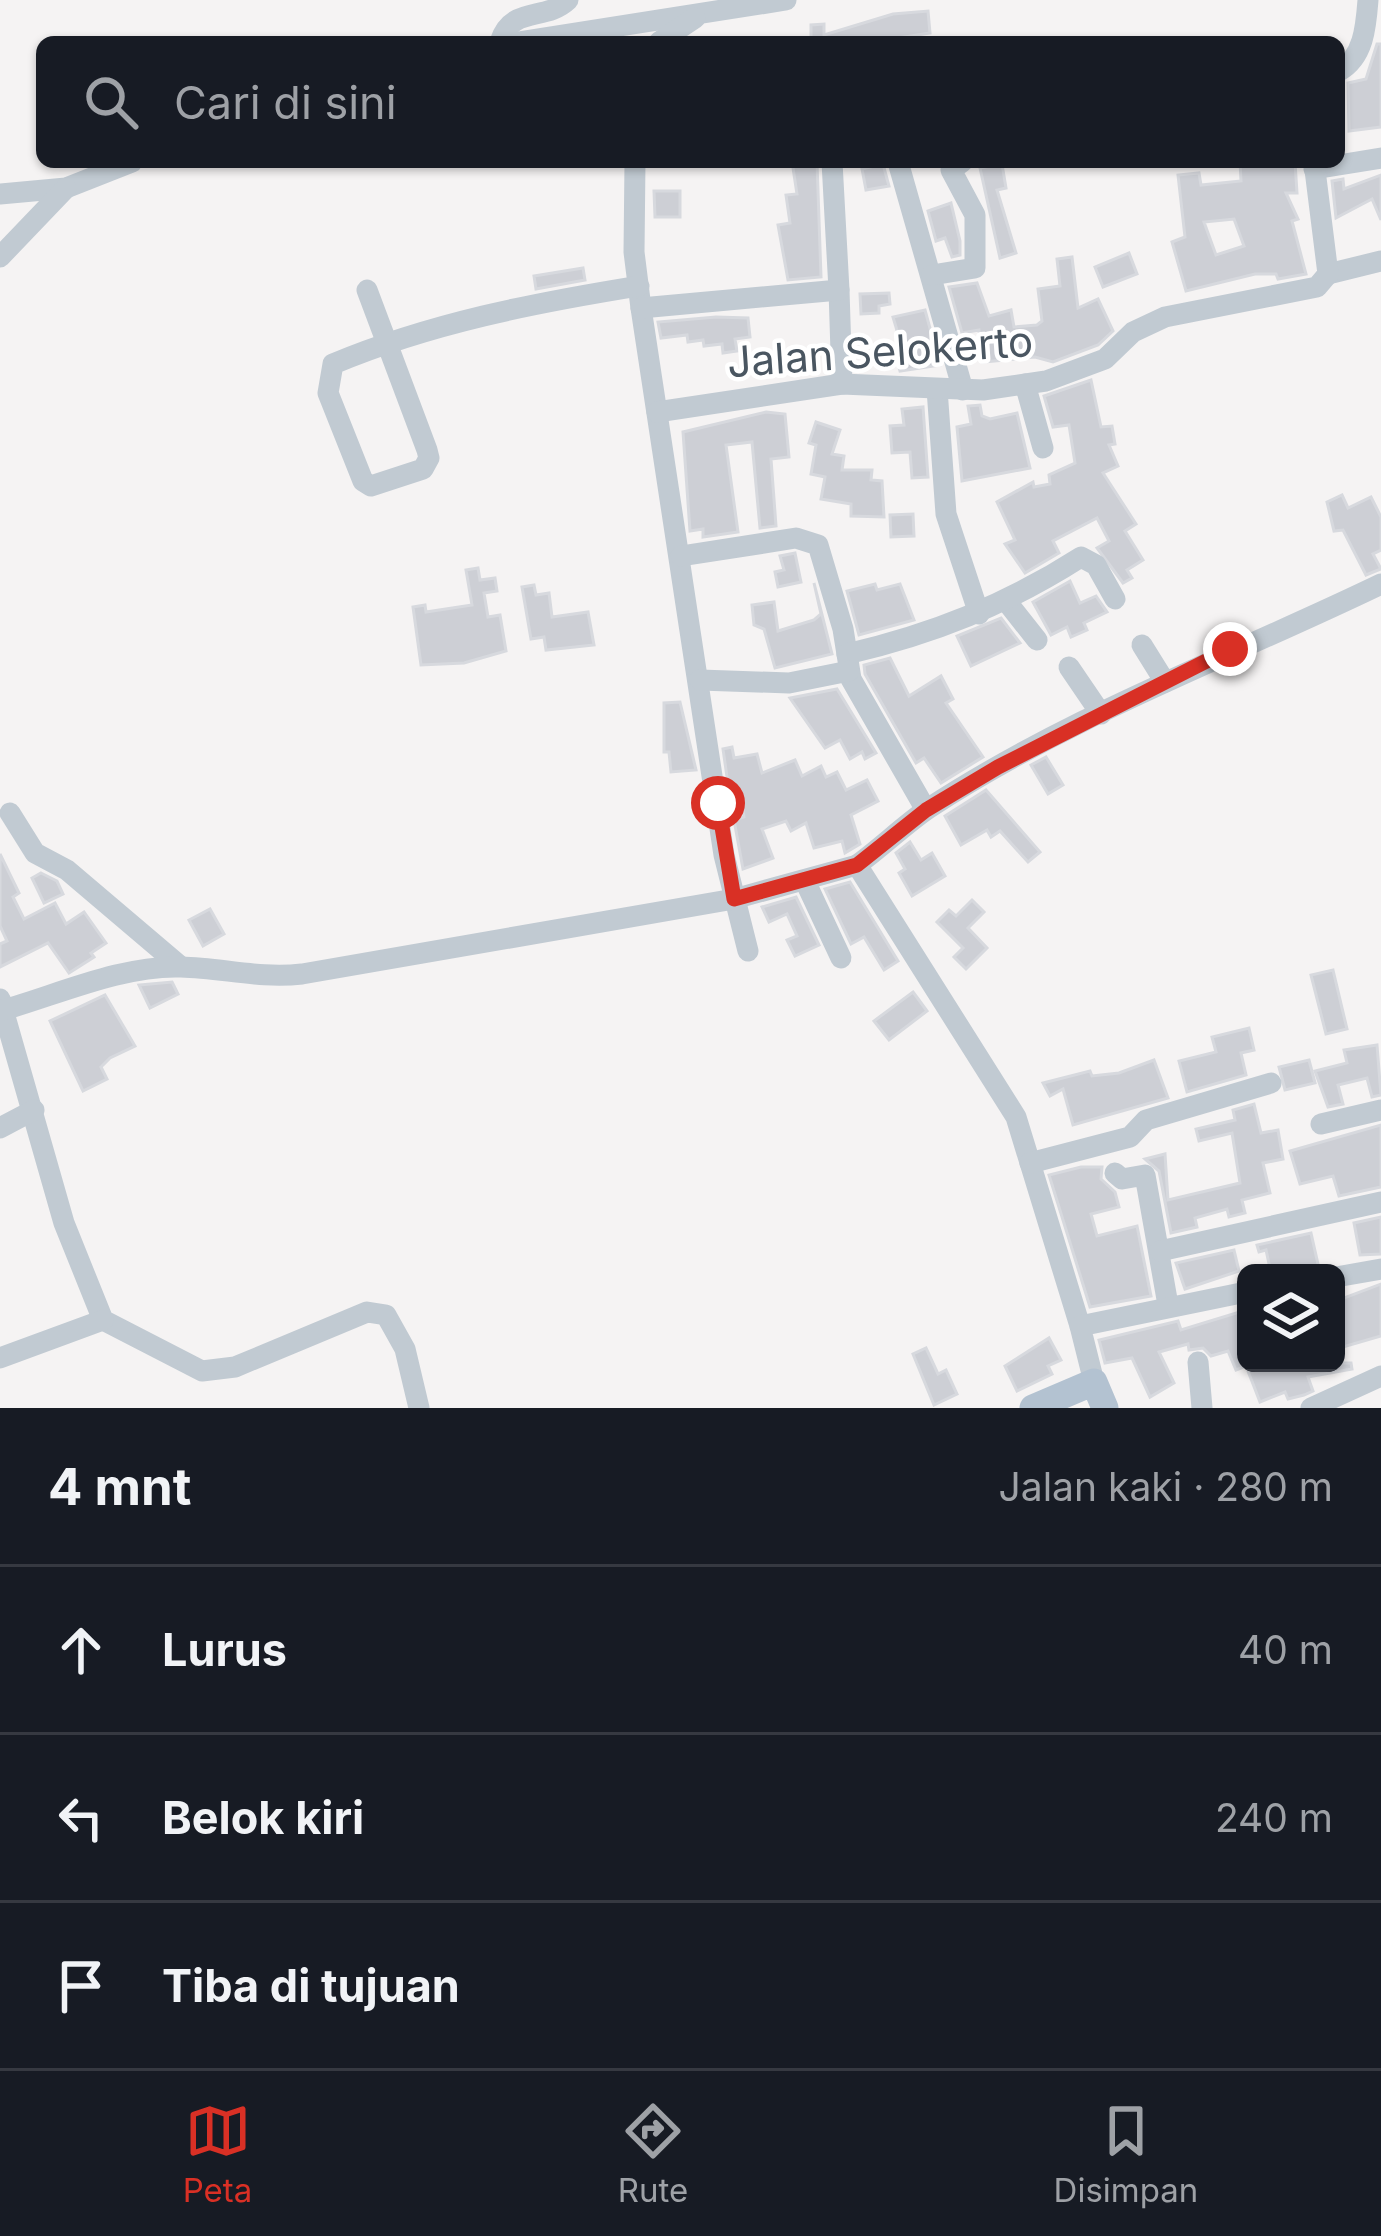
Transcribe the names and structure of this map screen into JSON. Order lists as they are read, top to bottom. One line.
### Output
{"streets":{"street":["Jalan Selokerto"]},"page":{"search":"Cari di sini","heading":["4 mnt","Jalan kaki · 280 m"],"list":[["Lurus","40 m"],["Belok kiri","240 m"],"Tiba di tujuan"],"nav":["Peta","Rute","Disimpan"]}}
